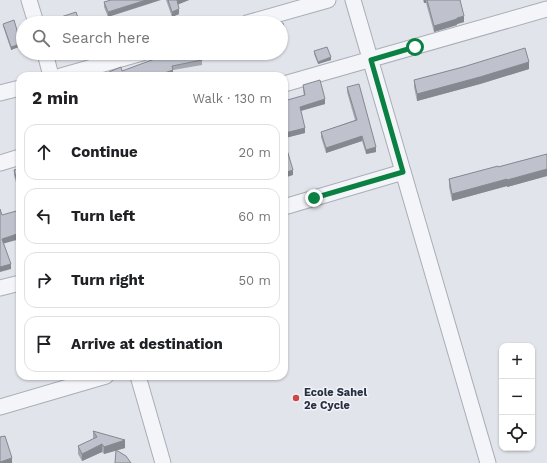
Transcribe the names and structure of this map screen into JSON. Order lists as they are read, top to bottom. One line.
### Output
{"places":["Ecole Sahel 2e Cycle"],"page":{"search":"Search here","heading":["2 min","Walk · 130 m"],"list":[["Continue","20 m"],["Turn left","60 m"],["Turn right","50 m"],"Arrive at destination"],"map_buttons":["+","−"]}}
